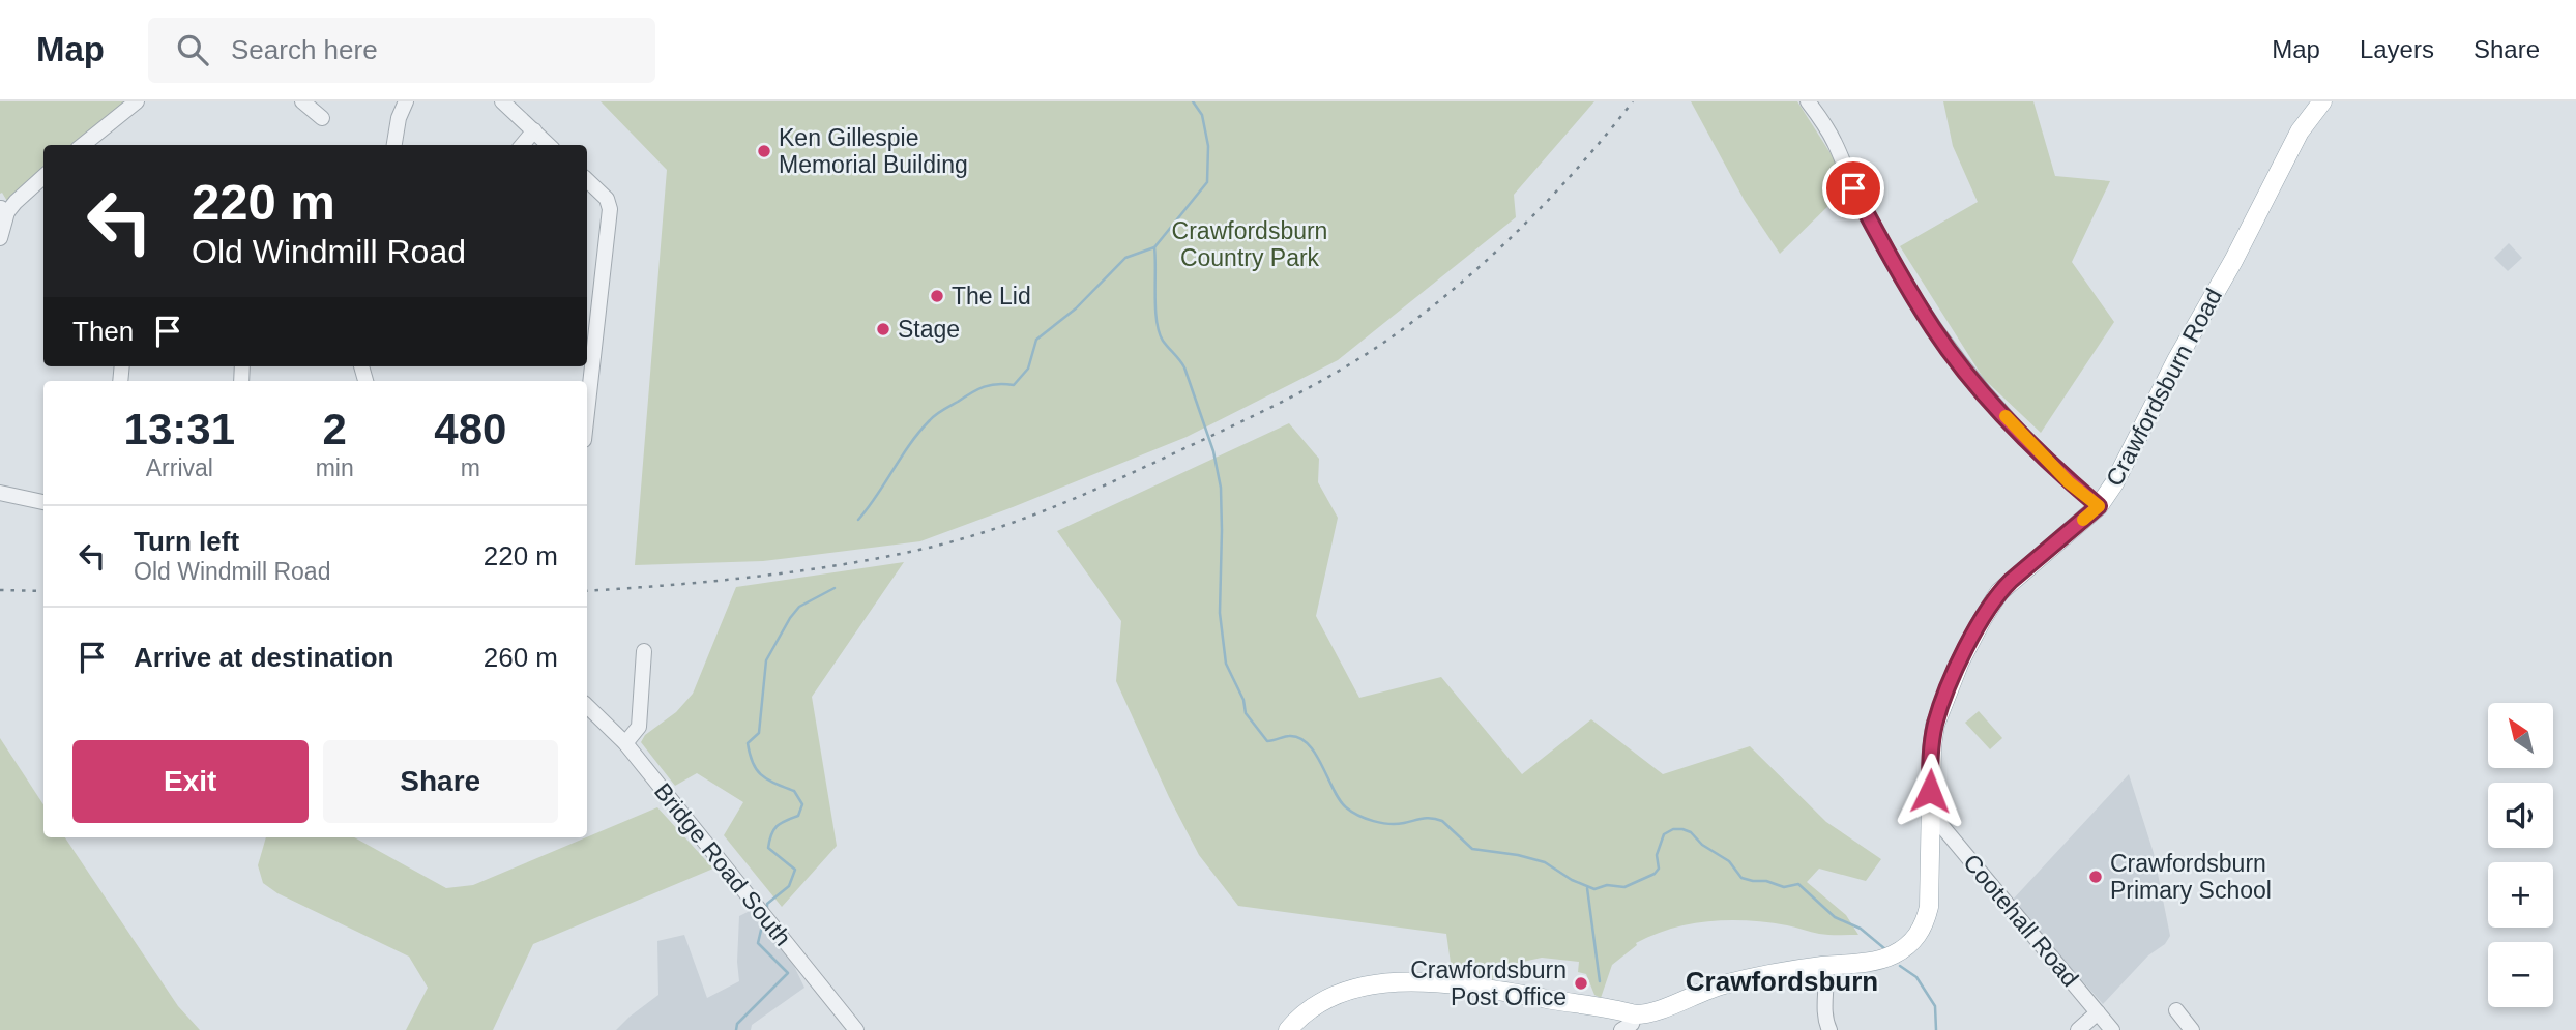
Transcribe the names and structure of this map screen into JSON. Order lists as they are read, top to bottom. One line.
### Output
{"streets":{"main road":["Crawfordsburn Road"],"street":["Bridge Road South","Cootehall Road"]},"crossings":[["Crawfordsburn Road","Cootehall Road"]],"districts":["Crawfordsburn"],"parks":["Crawfordsburn Country Park"],"places":["Ken Gillespie Memorial Building","The Lid","Stage","Crawfordsburn Primary School","Crawfordsburn Post Office"],"north":"top left","page":{"header":"Map","search":"Search here","nav":["Map","Layers","Share"],"turn":["220 m","Old Windmill Road"],"then":"Then","eta":["13:31","Arrival","2","min","480","m"],"list":[{"name":"Turn left","note":"Old Windmill Road","value":"220 m"},{"name":"Arrive at destination","value":"260 m"}],"map_buttons":["+","−"],"buttons":["Exit","Share"]}}
